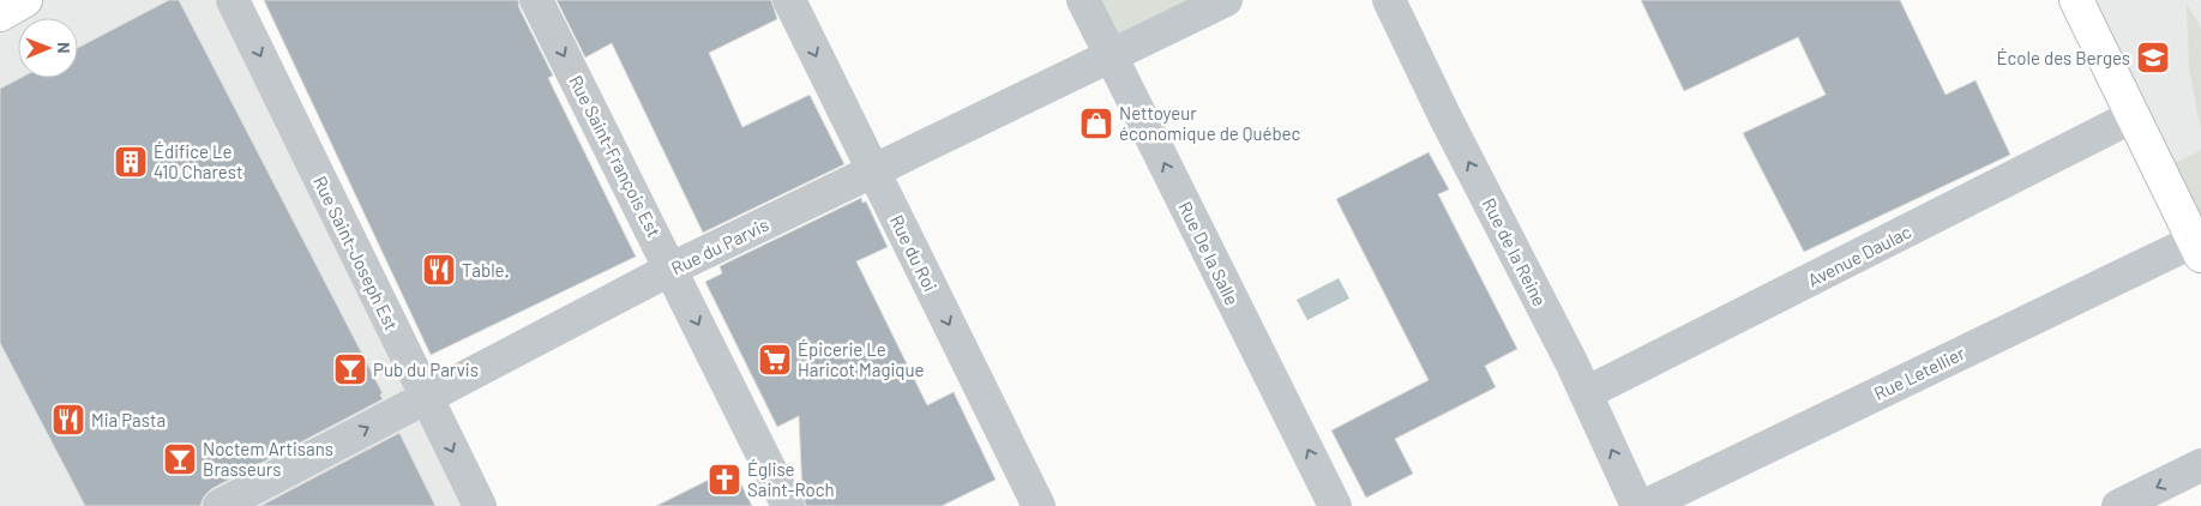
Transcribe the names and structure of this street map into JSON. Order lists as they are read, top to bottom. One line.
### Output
{"streets":{"street":["Rue Saint-François Est","Rue du Parvis","Rue de la Reine","Rue Saint-Joseph Est","Rue du Roi","Rue De la Salle","Avenue Daulac","Rue Letellier"]},"crossings":[["Rue Saint-François Est","Rue du Parvis"],["Rue du Parvis","Rue Saint-Joseph Est"],["Rue du Parvis","Rue du Roi"],["Rue du Parvis","Rue De la Salle"],["Rue de la Reine","Avenue Daulac"]],"one_way":["Rue Saint-François Est","Rue de la Reine","Rue Saint-Joseph Est","Rue du Roi","Rue De la Salle"],"places":{"school or university":["École des Berges"],"shop":["Nettoyeur économique de Québec"],"building":["Édifice Le 410 Charest"],"restaurant":["Table.","Mia Pasta"],"supermarket":["Épicerie Le Haricot Magique"],"bar":["Pub du Parvis","Noctem Artisans Brasseurs"],"church":["Église Saint-Roch"]},"north":"right"}
